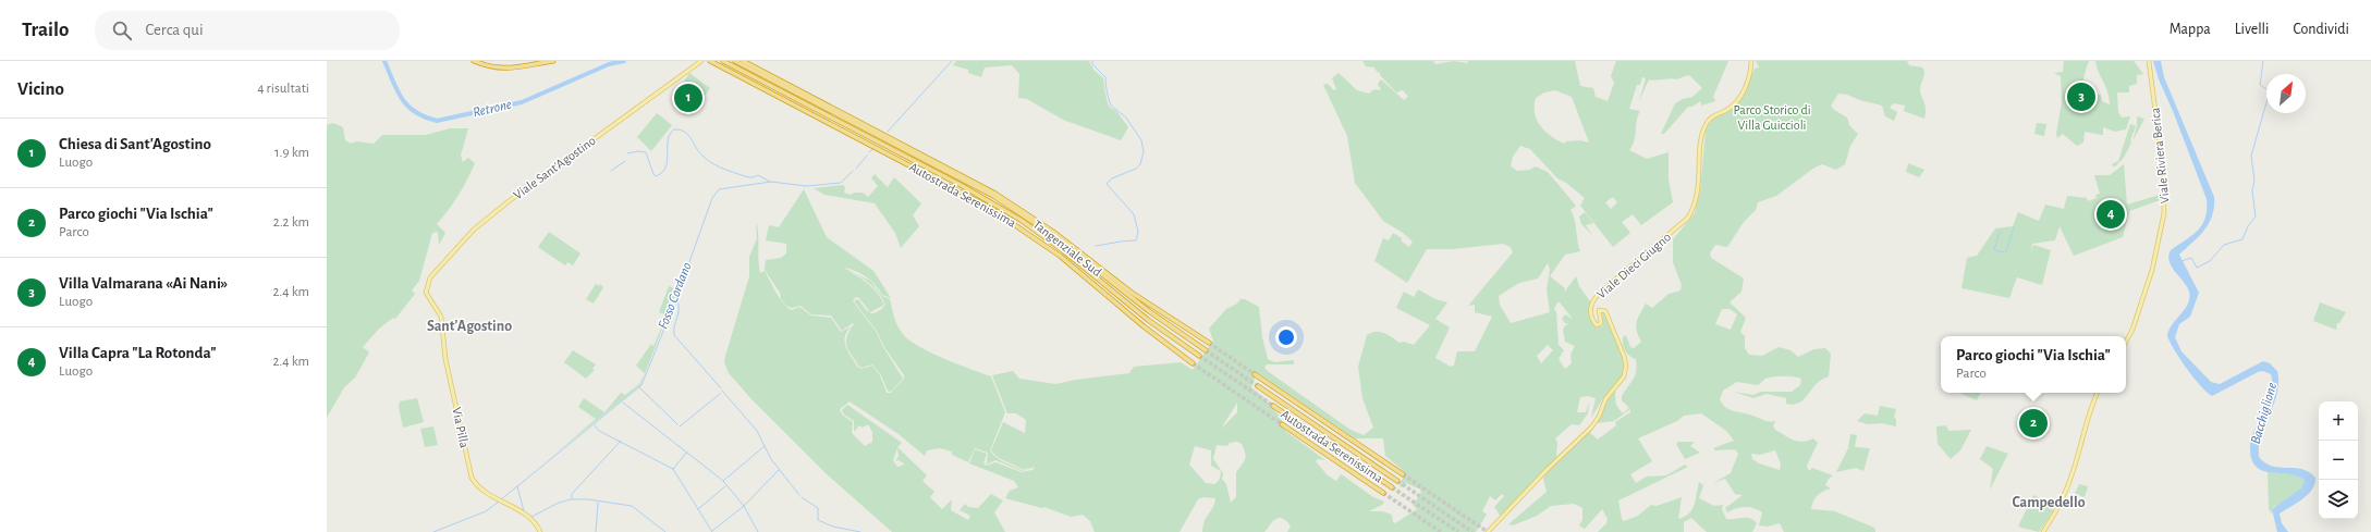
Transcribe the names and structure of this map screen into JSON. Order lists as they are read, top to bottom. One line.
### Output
{"streets":{"highway":["Autostrada Serenissima","Tangenziale Sud"],"main road":["Viale Riviera Berica","Viale Sant'Agostino","Viale Dieci Giugno","Via Pilla"]},"crossings":[["Viale Sant'Agostino","Via Pilla"]],"districts":["Sant'Agostino","Campedello"],"water":["Retrone","Fosso Cordano","Bacchiglione"],"parks":["Parco Storico di Villa Guiccioli"],"north":"top right","page":{"header":"Trailo","search":"Cerca qui","nav":["Mappa","Livelli","Condividi"],"heading":["Vicino","4 risultati"],"pins":["3","1","4","2"],"list":[{"mark":"1","name":"Chiesa di Sant'Agostino","note":"Luogo","value":"1.9 km"},{"mark":"2","name":"Parco giochi \"Via Ischia\"","note":"Parco","value":"2.2 km"},{"mark":"3","name":"Villa Valmarana «Ai Nani»","note":"Luogo","value":"2.4 km"},{"mark":"4","name":"Villa Capra \"La Rotonda\"","note":"Luogo","value":"2.4 km"}],"popup":["Parco giochi \"Via Ischia\"","Parco"],"map_buttons":["+","−"]}}
